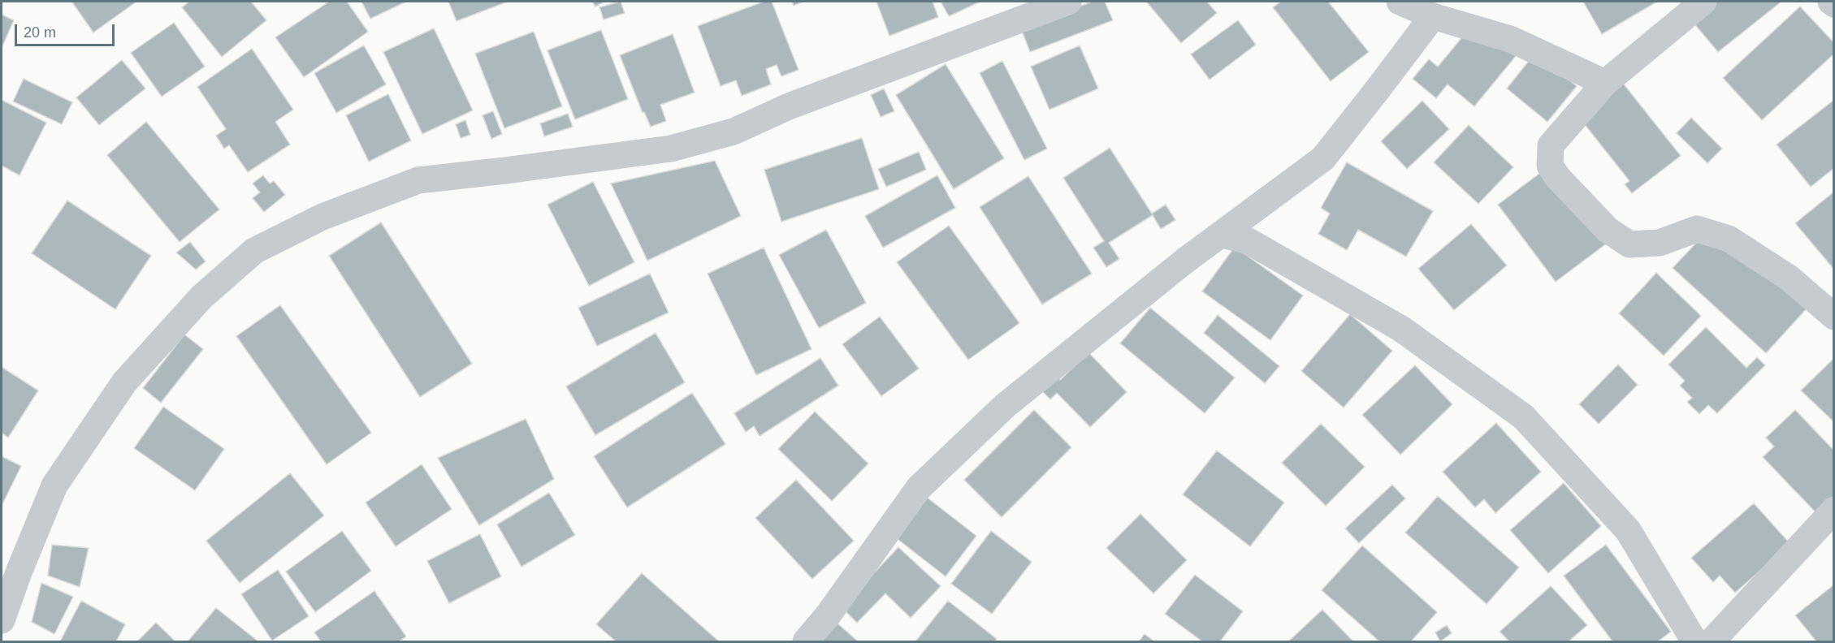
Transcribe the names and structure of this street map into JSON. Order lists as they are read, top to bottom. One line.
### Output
{"scale_bar":"20 m"}
